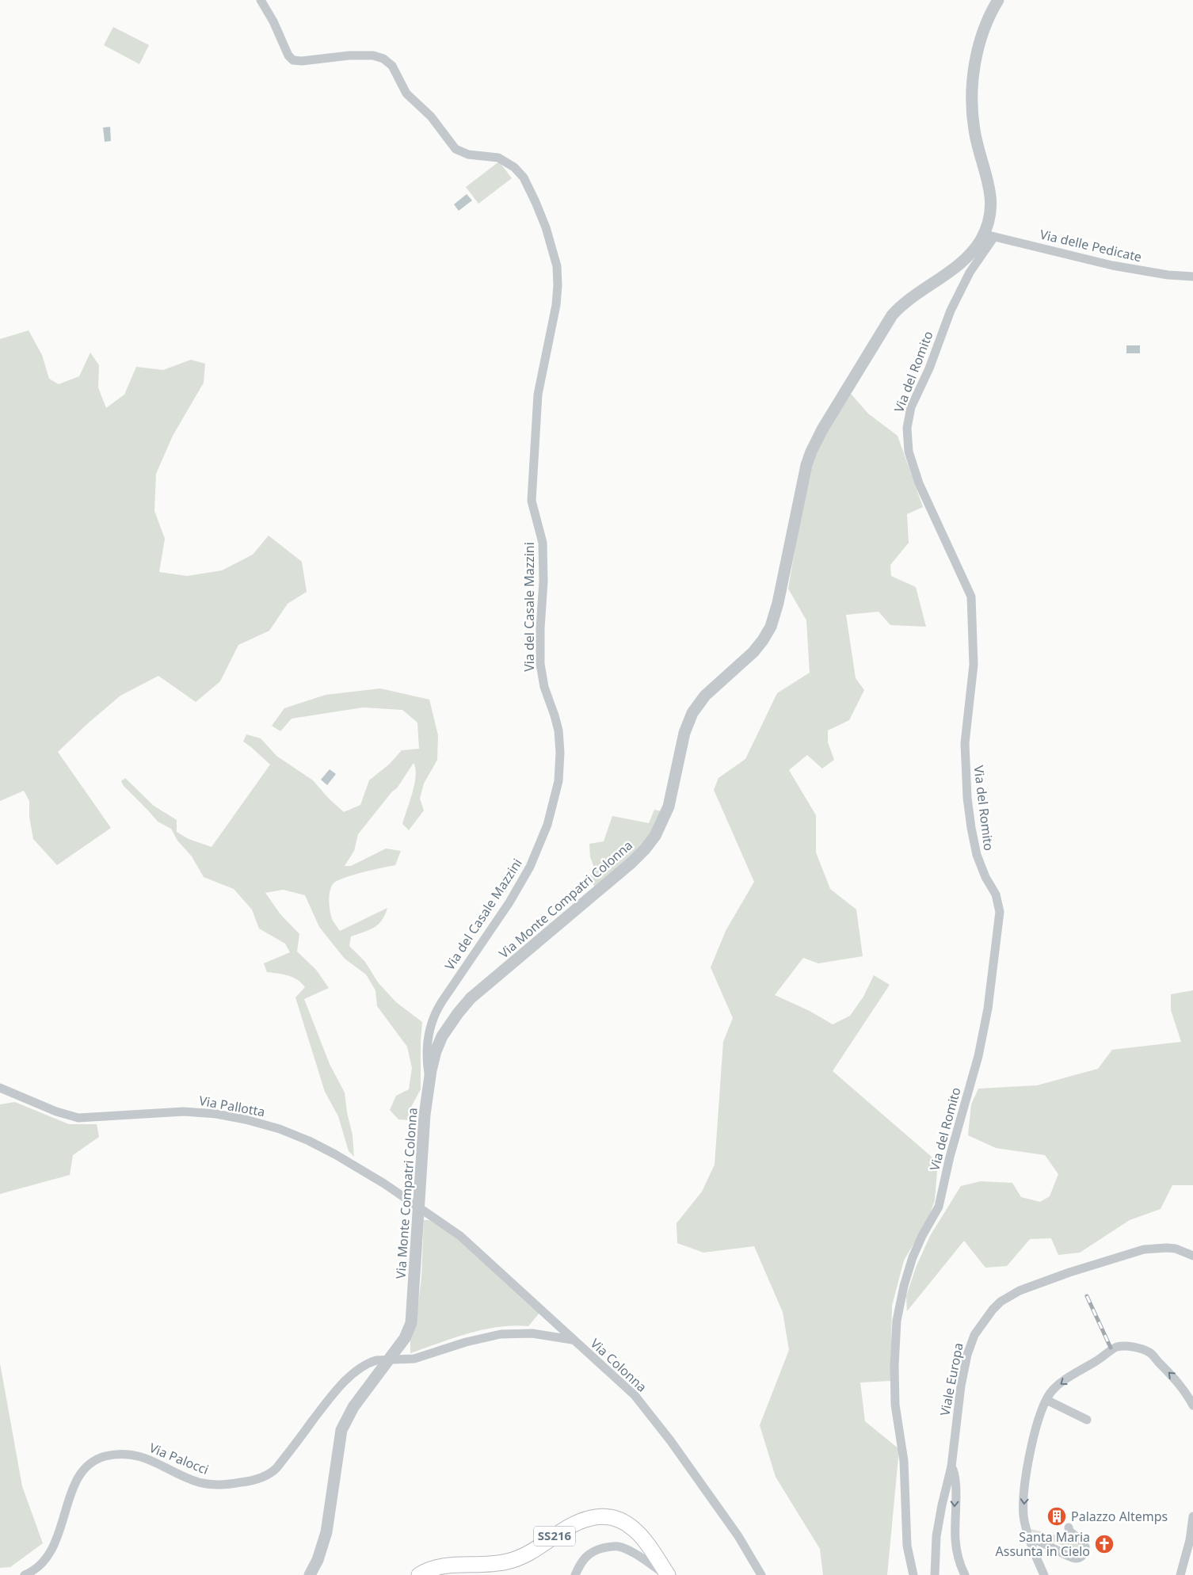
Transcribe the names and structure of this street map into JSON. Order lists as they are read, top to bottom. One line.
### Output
{"streets":{"main road":["SS216"],"street":["Via delle Pedicate","Via del Romito","Via del Casale Mazzini","Via Monte Compatri Colonna","Via Pallotta","Via Colonna","Viale Europa","Via Palocci"]},"crossings":[["Via delle Pedicate","Via del Romito"],["Via delle Pedicate","Via Monte Compatri Colonna"],["Via del Romito","Via Monte Compatri Colonna"],["Via del Casale Mazzini","Via Monte Compatri Colonna"],["Via Monte Compatri Colonna","Via Pallotta"],["Via Monte Compatri Colonna","Via Colonna"],["Via Monte Compatri Colonna","Via Palocci"],["Via Pallotta","Via Colonna"],["Via Colonna","Via Palocci"]],"places":{"building":["Palazzo Altemps"],"church":["Santa Maria Assunta in Cielo"]}}
